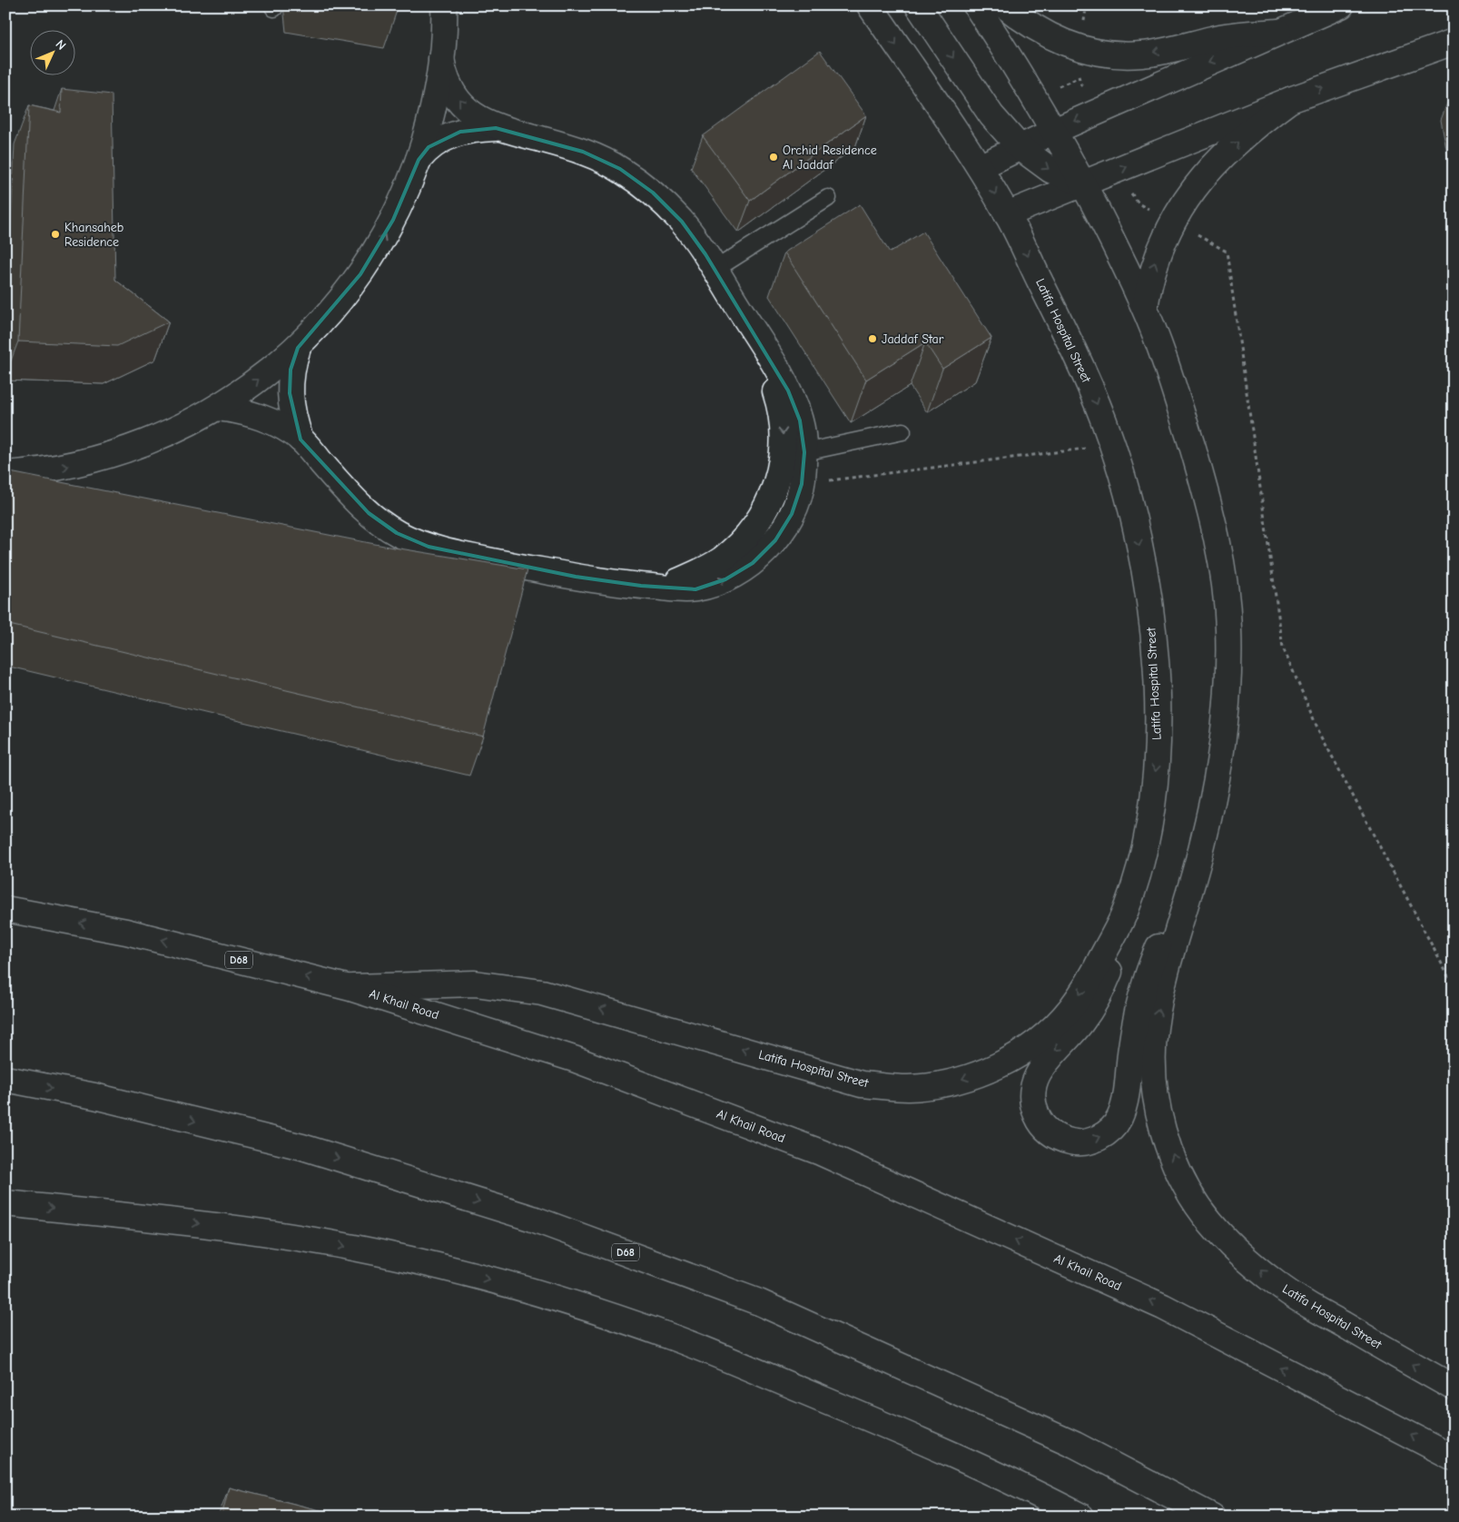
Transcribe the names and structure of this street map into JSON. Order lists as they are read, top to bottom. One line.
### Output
{"streets":{"main road":["Latifa Hospital Street","D68","Al Khail Road"]},"crossings":[["Latifa Hospital Street","Al Khail Road"]],"places":["Orchid Residence Al Jaddaf","Khansaheb Residence","Jaddaf Star"],"north":"top right"}
